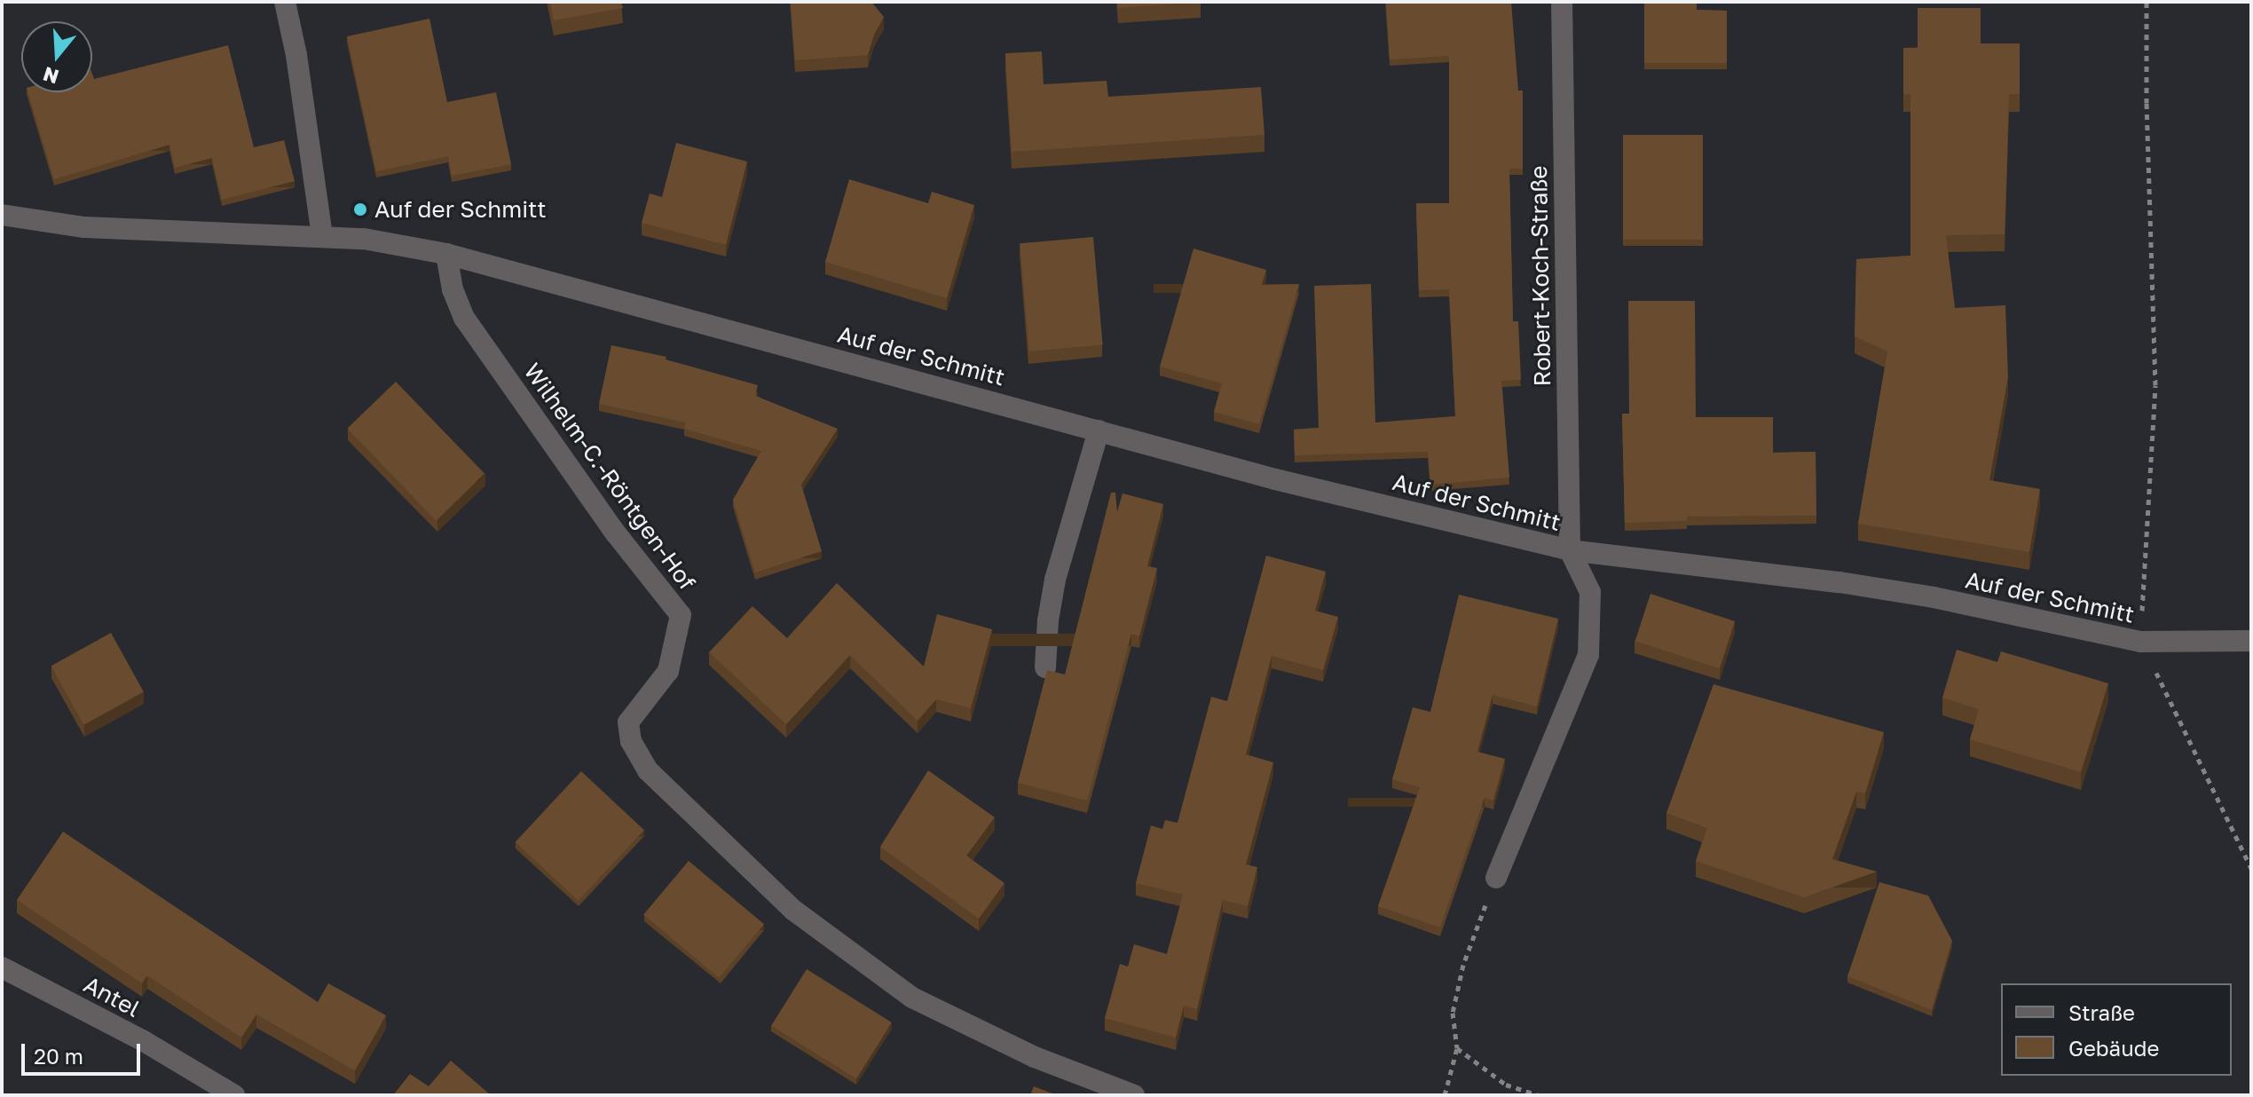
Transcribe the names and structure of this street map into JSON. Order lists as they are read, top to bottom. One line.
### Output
{"streets":{"street":["Robert-Koch-Straße","Auf der Schmitt","Wilhelm-C.-Röntgen-Hof","Antel"]},"crossings":[["Robert-Koch-Straße","Auf der Schmitt"],["Auf der Schmitt","Wilhelm-C.-Röntgen-Hof"]],"places":["Auf der Schmitt"],"legend":["Straße","Gebäude"],"scale_bar":"20 m","north":"bottom"}
